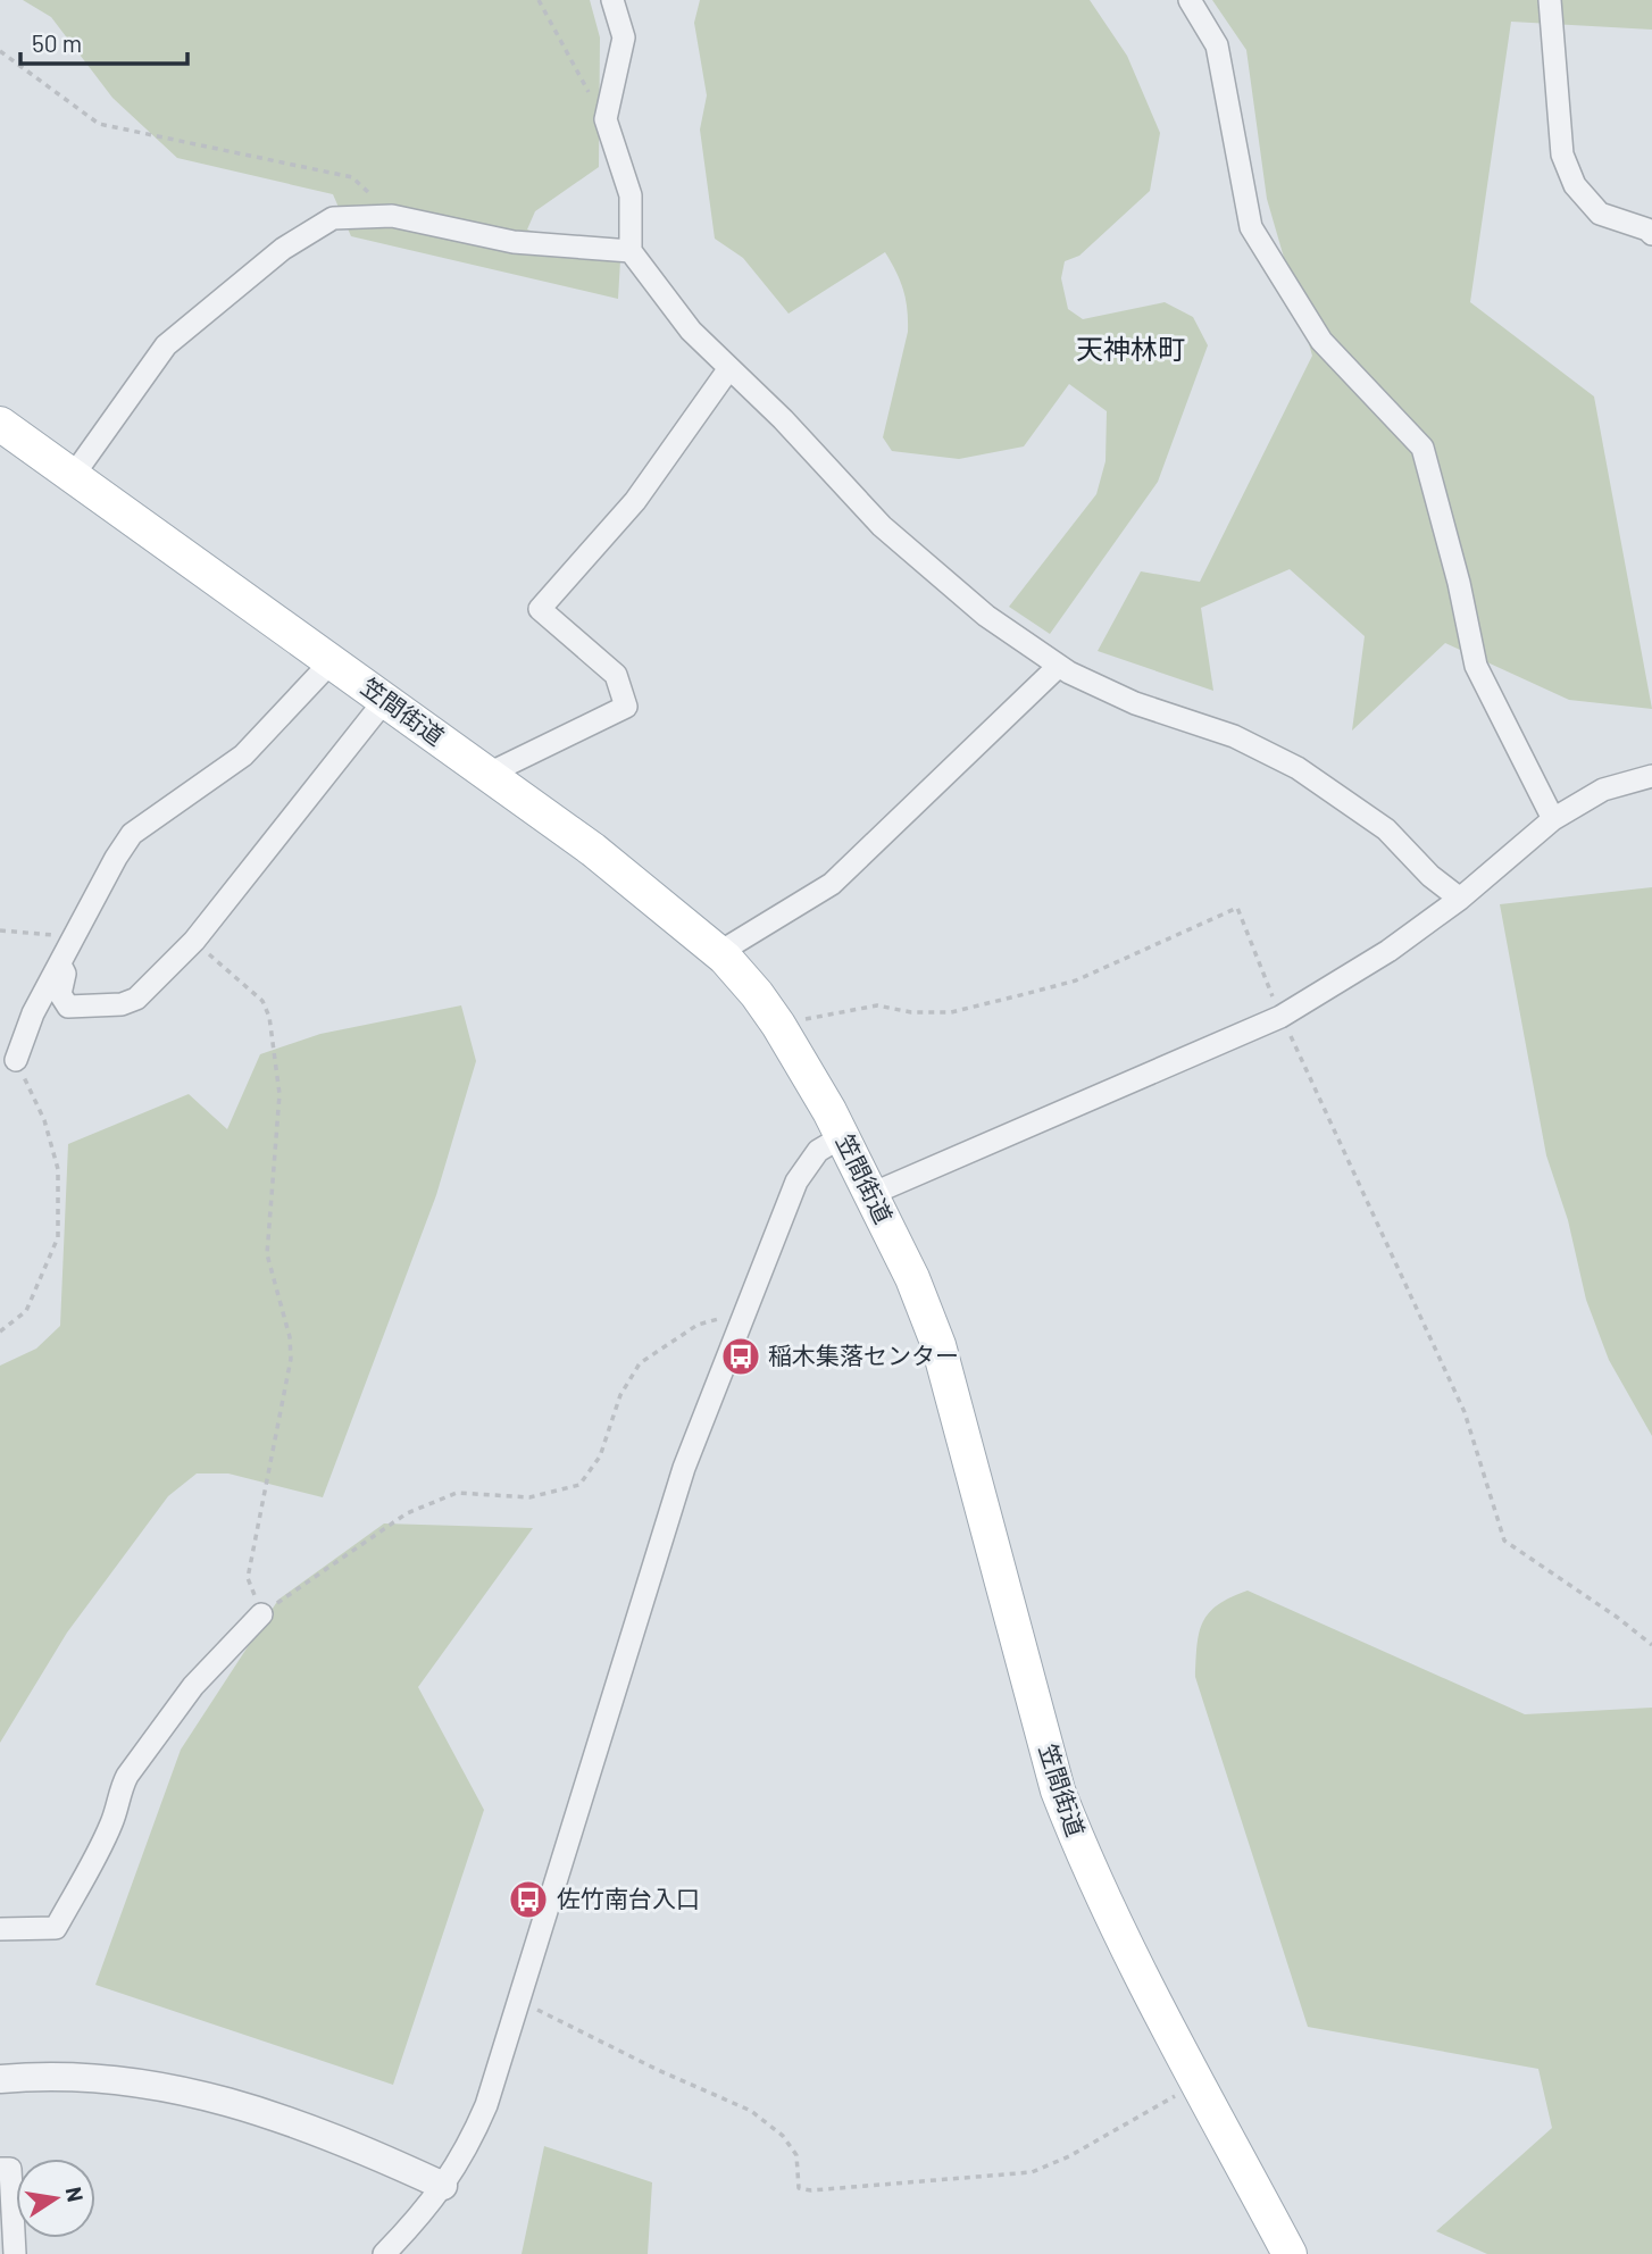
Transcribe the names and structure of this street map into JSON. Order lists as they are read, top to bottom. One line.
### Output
{"streets":{"main road":["笠間街道"]},"districts":["天神林町"],"places":{"bus stop":["稲木集落センター","佐竹南台入口"]},"scale_bar":"50 m","north":"right"}
